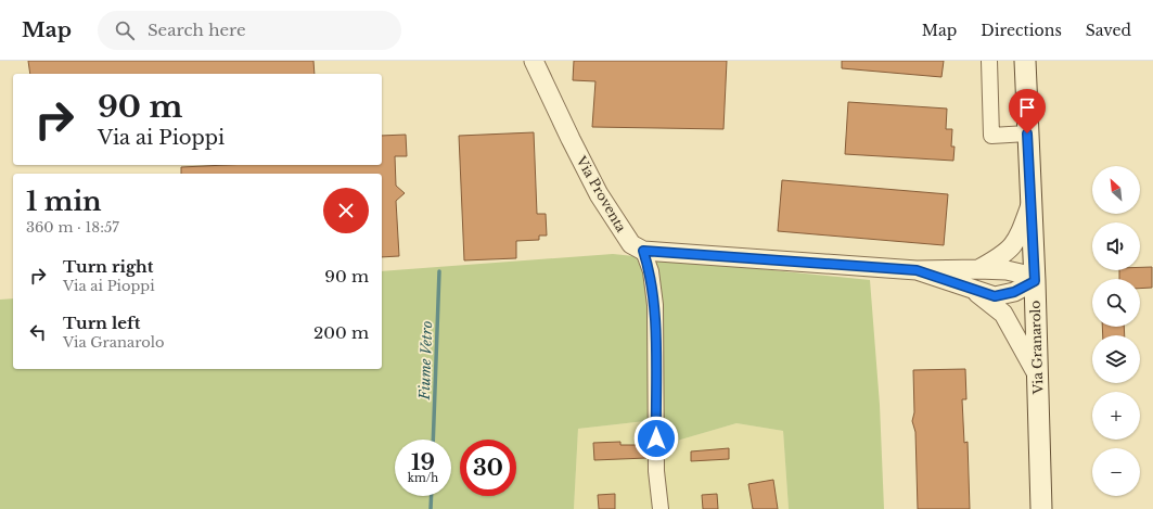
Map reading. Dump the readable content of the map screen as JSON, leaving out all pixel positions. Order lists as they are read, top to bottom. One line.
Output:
{"streets":{"main road":["Via Granarolo"],"street":["Via Proventa"]},"water":["Fiume Vetro"],"north":"top left","page":{"header":"Map","search":"Search here","nav":["Map","Directions","Saved"],"turn":["90 m","Via ai Pioppi"],"map_buttons":["+","−"],"heading":["1 min","360 m · 18:57"],"list":[{"name":"Turn right","note":"Via ai Pioppi","value":"90 m"},{"name":"Turn left","note":"Via Granarolo","value":"200 m"}],"speed":"19 km/h","limit":"30"}}
